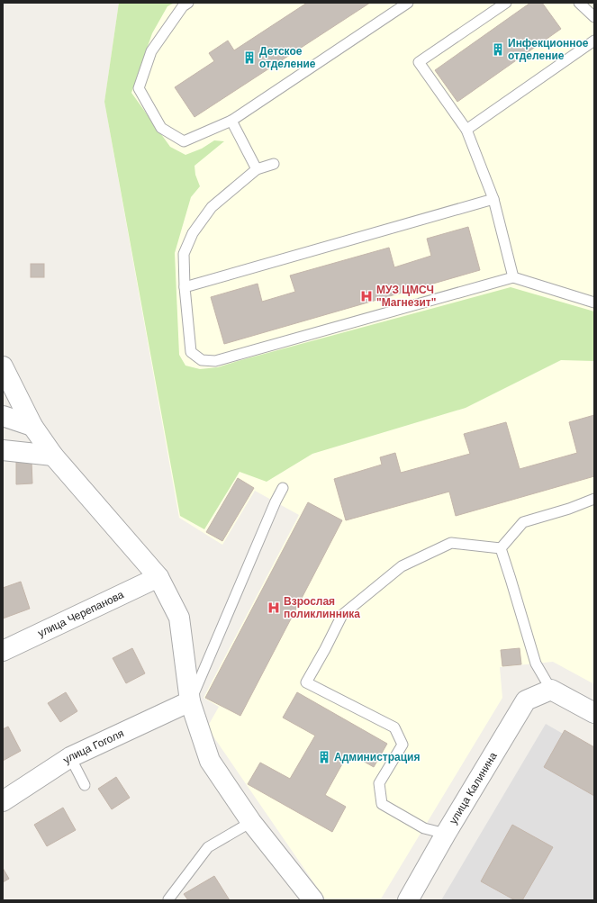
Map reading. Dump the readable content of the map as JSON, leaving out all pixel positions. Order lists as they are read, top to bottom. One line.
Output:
{"streets":{"street":["улица Черепанова","улица Гоголя","улица Калинина"]},"places":{"building":["Инфекционное отделение","Детское отделение","Администрация"],"hospital":["МУЗ ЦМСЧ \"Магнезит\"","Взрослая поликлинника"]}}
